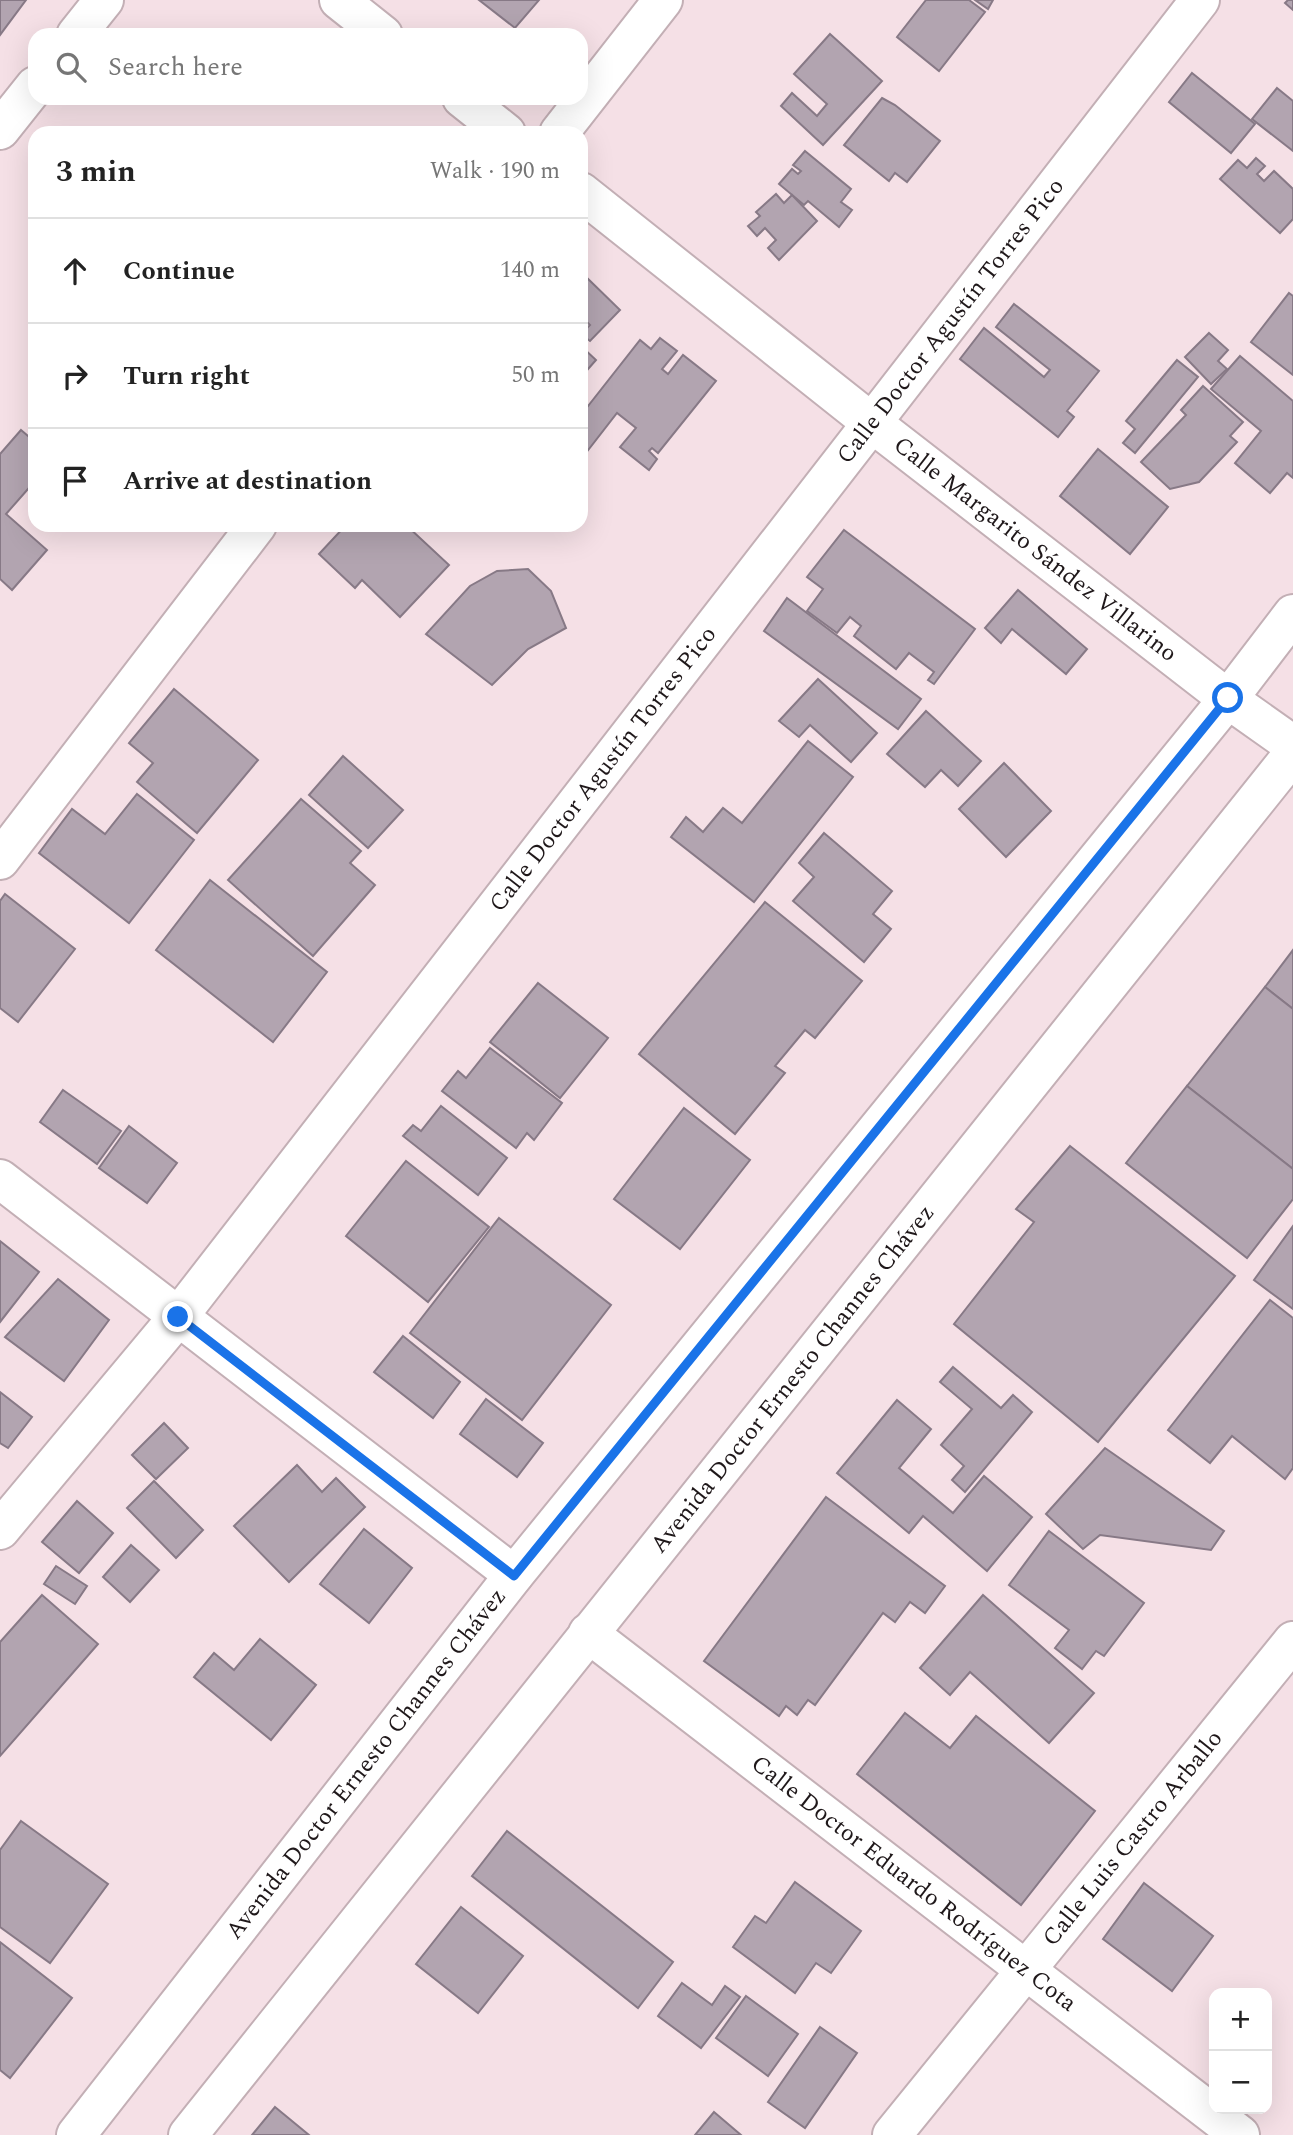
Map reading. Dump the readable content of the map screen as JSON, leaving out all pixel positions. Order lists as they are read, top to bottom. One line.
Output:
{"streets":{"street":["Calle Doctor Agustín Torres Pico","Calle Margarito Sández Villarino","Avenida Doctor Ernesto Channes Chávez","Calle Luis Castro Arballo","Calle Doctor Eduardo Rodríguez Cota"]},"crossings":[["Calle Doctor Agustín Torres Pico","Calle Margarito Sández Villarino"],["Calle Margarito Sández Villarino","Avenida Doctor Ernesto Channes Chávez"],["Avenida Doctor Ernesto Channes Chávez","Calle Doctor Eduardo Rodríguez Cota"],["Calle Luis Castro Arballo","Calle Doctor Eduardo Rodríguez Cota"]],"page":{"search":"Search here","heading":["3 min","Walk · 190 m"],"list":[["Continue","140 m"],["Turn right","50 m"],"Arrive at destination"],"map_buttons":["+","−"]}}
